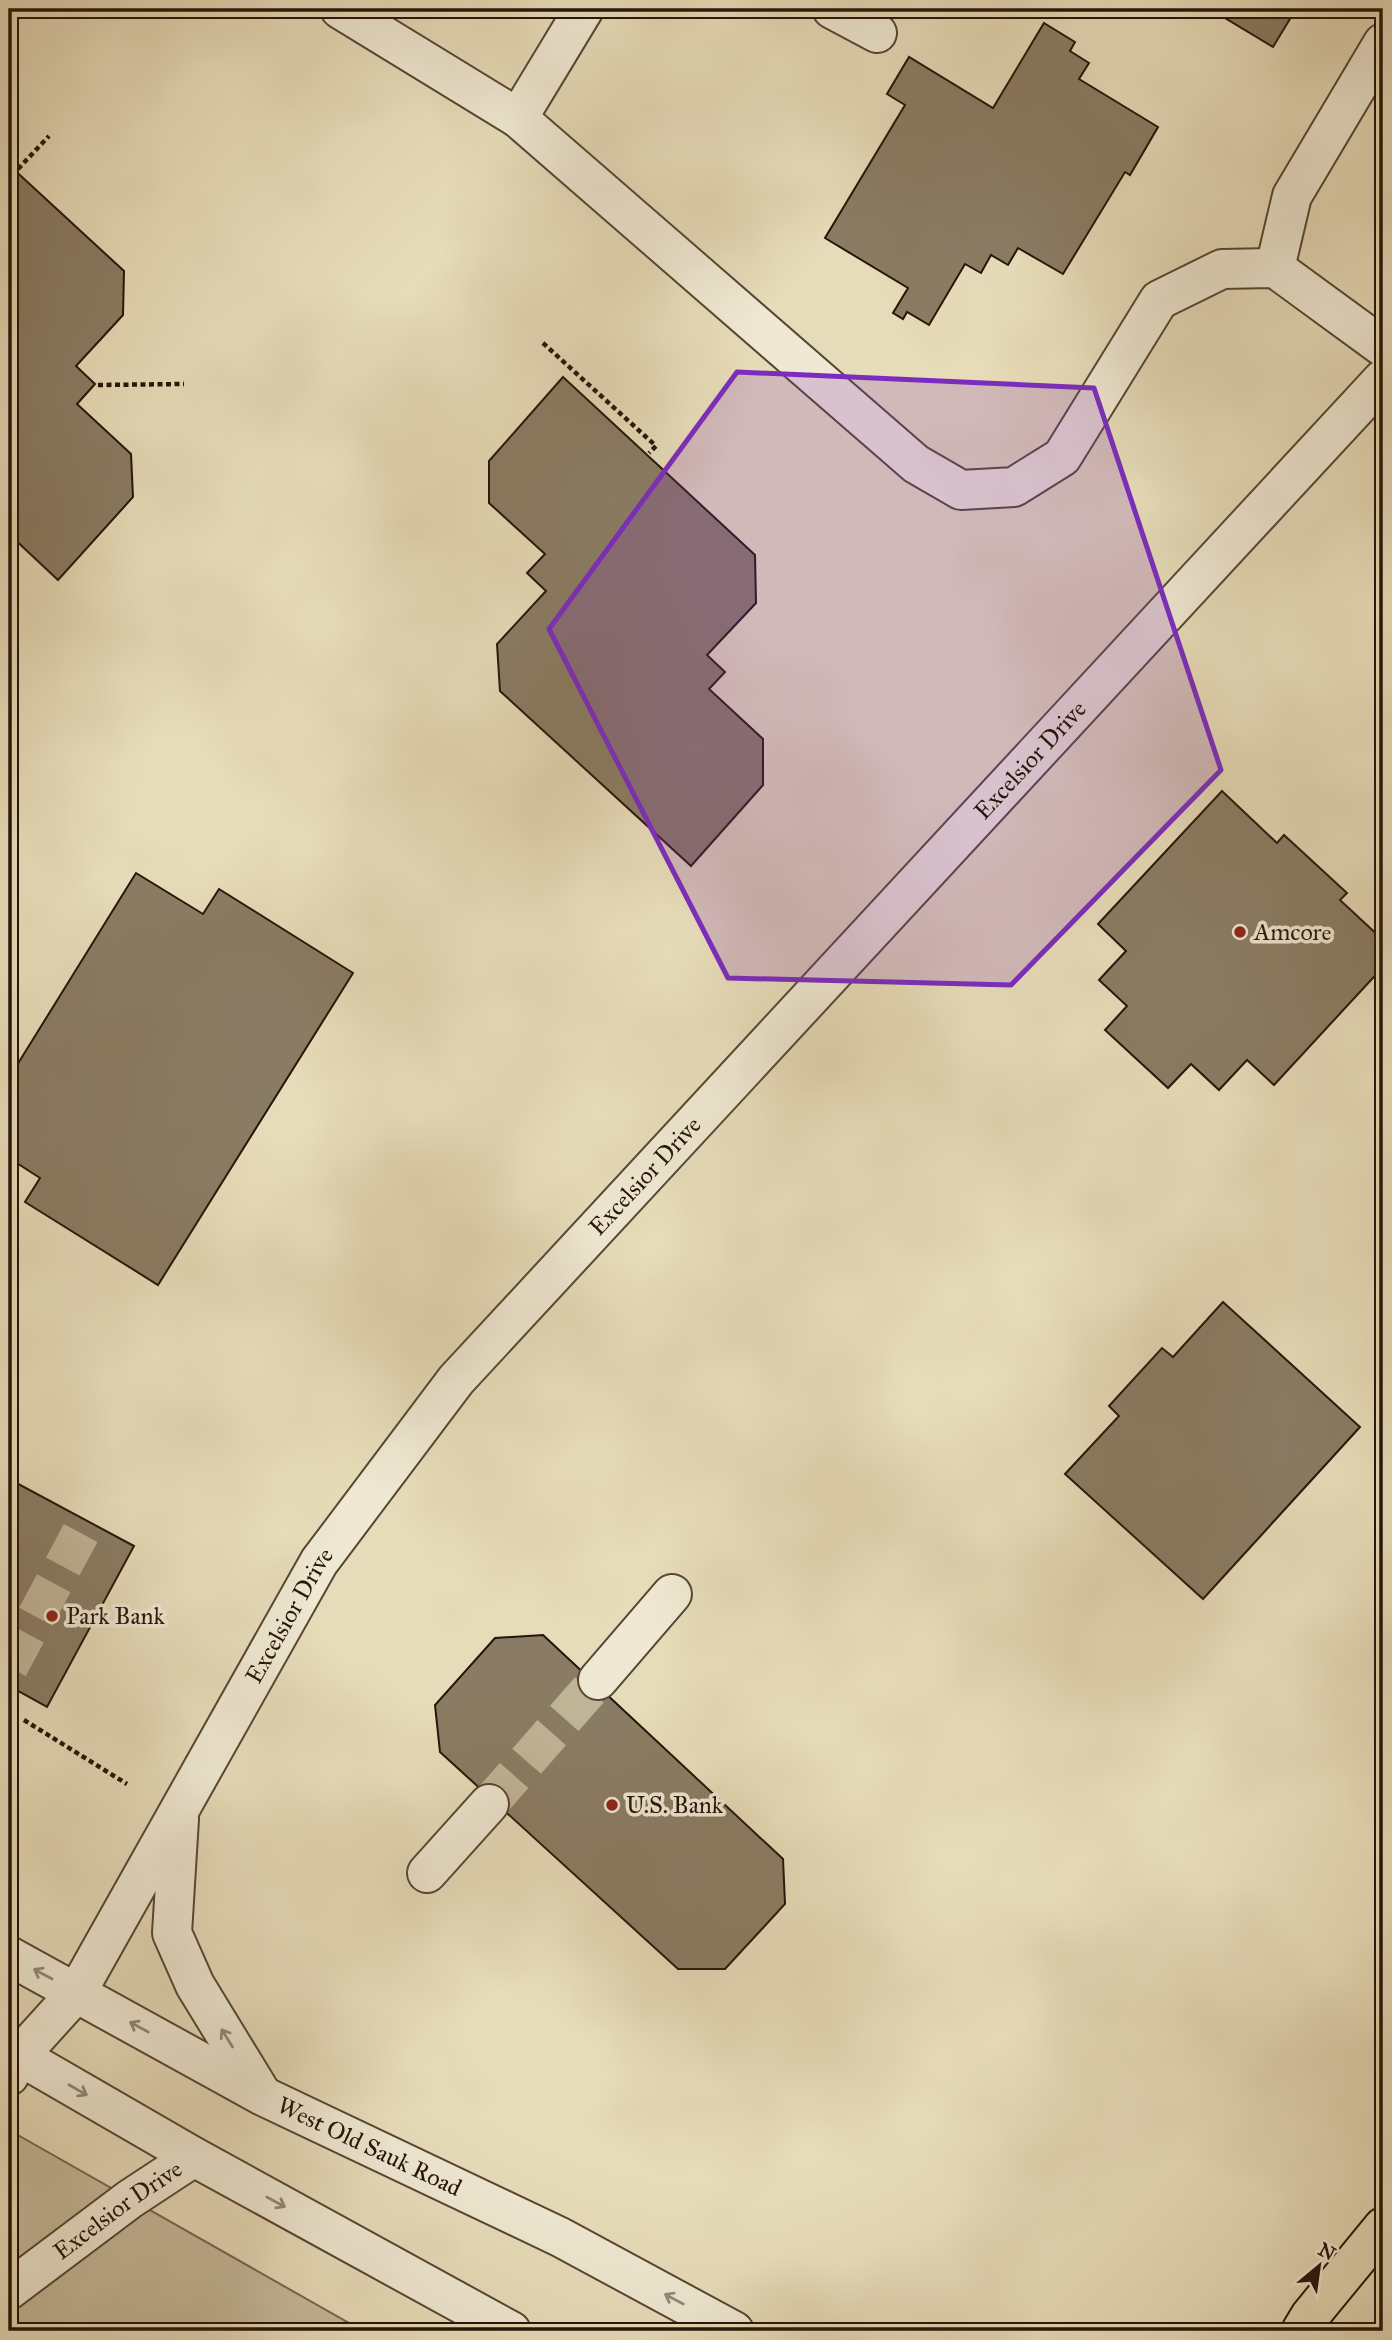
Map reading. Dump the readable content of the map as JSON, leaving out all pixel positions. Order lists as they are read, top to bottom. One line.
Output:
{"streets":{"street":["Excelsior Drive","West Old Sauk Road"]},"crossings":[["Excelsior Drive","West Old Sauk Road"]],"places":["Amcore","Park Bank","U.S. Bank"],"north":"top right"}
